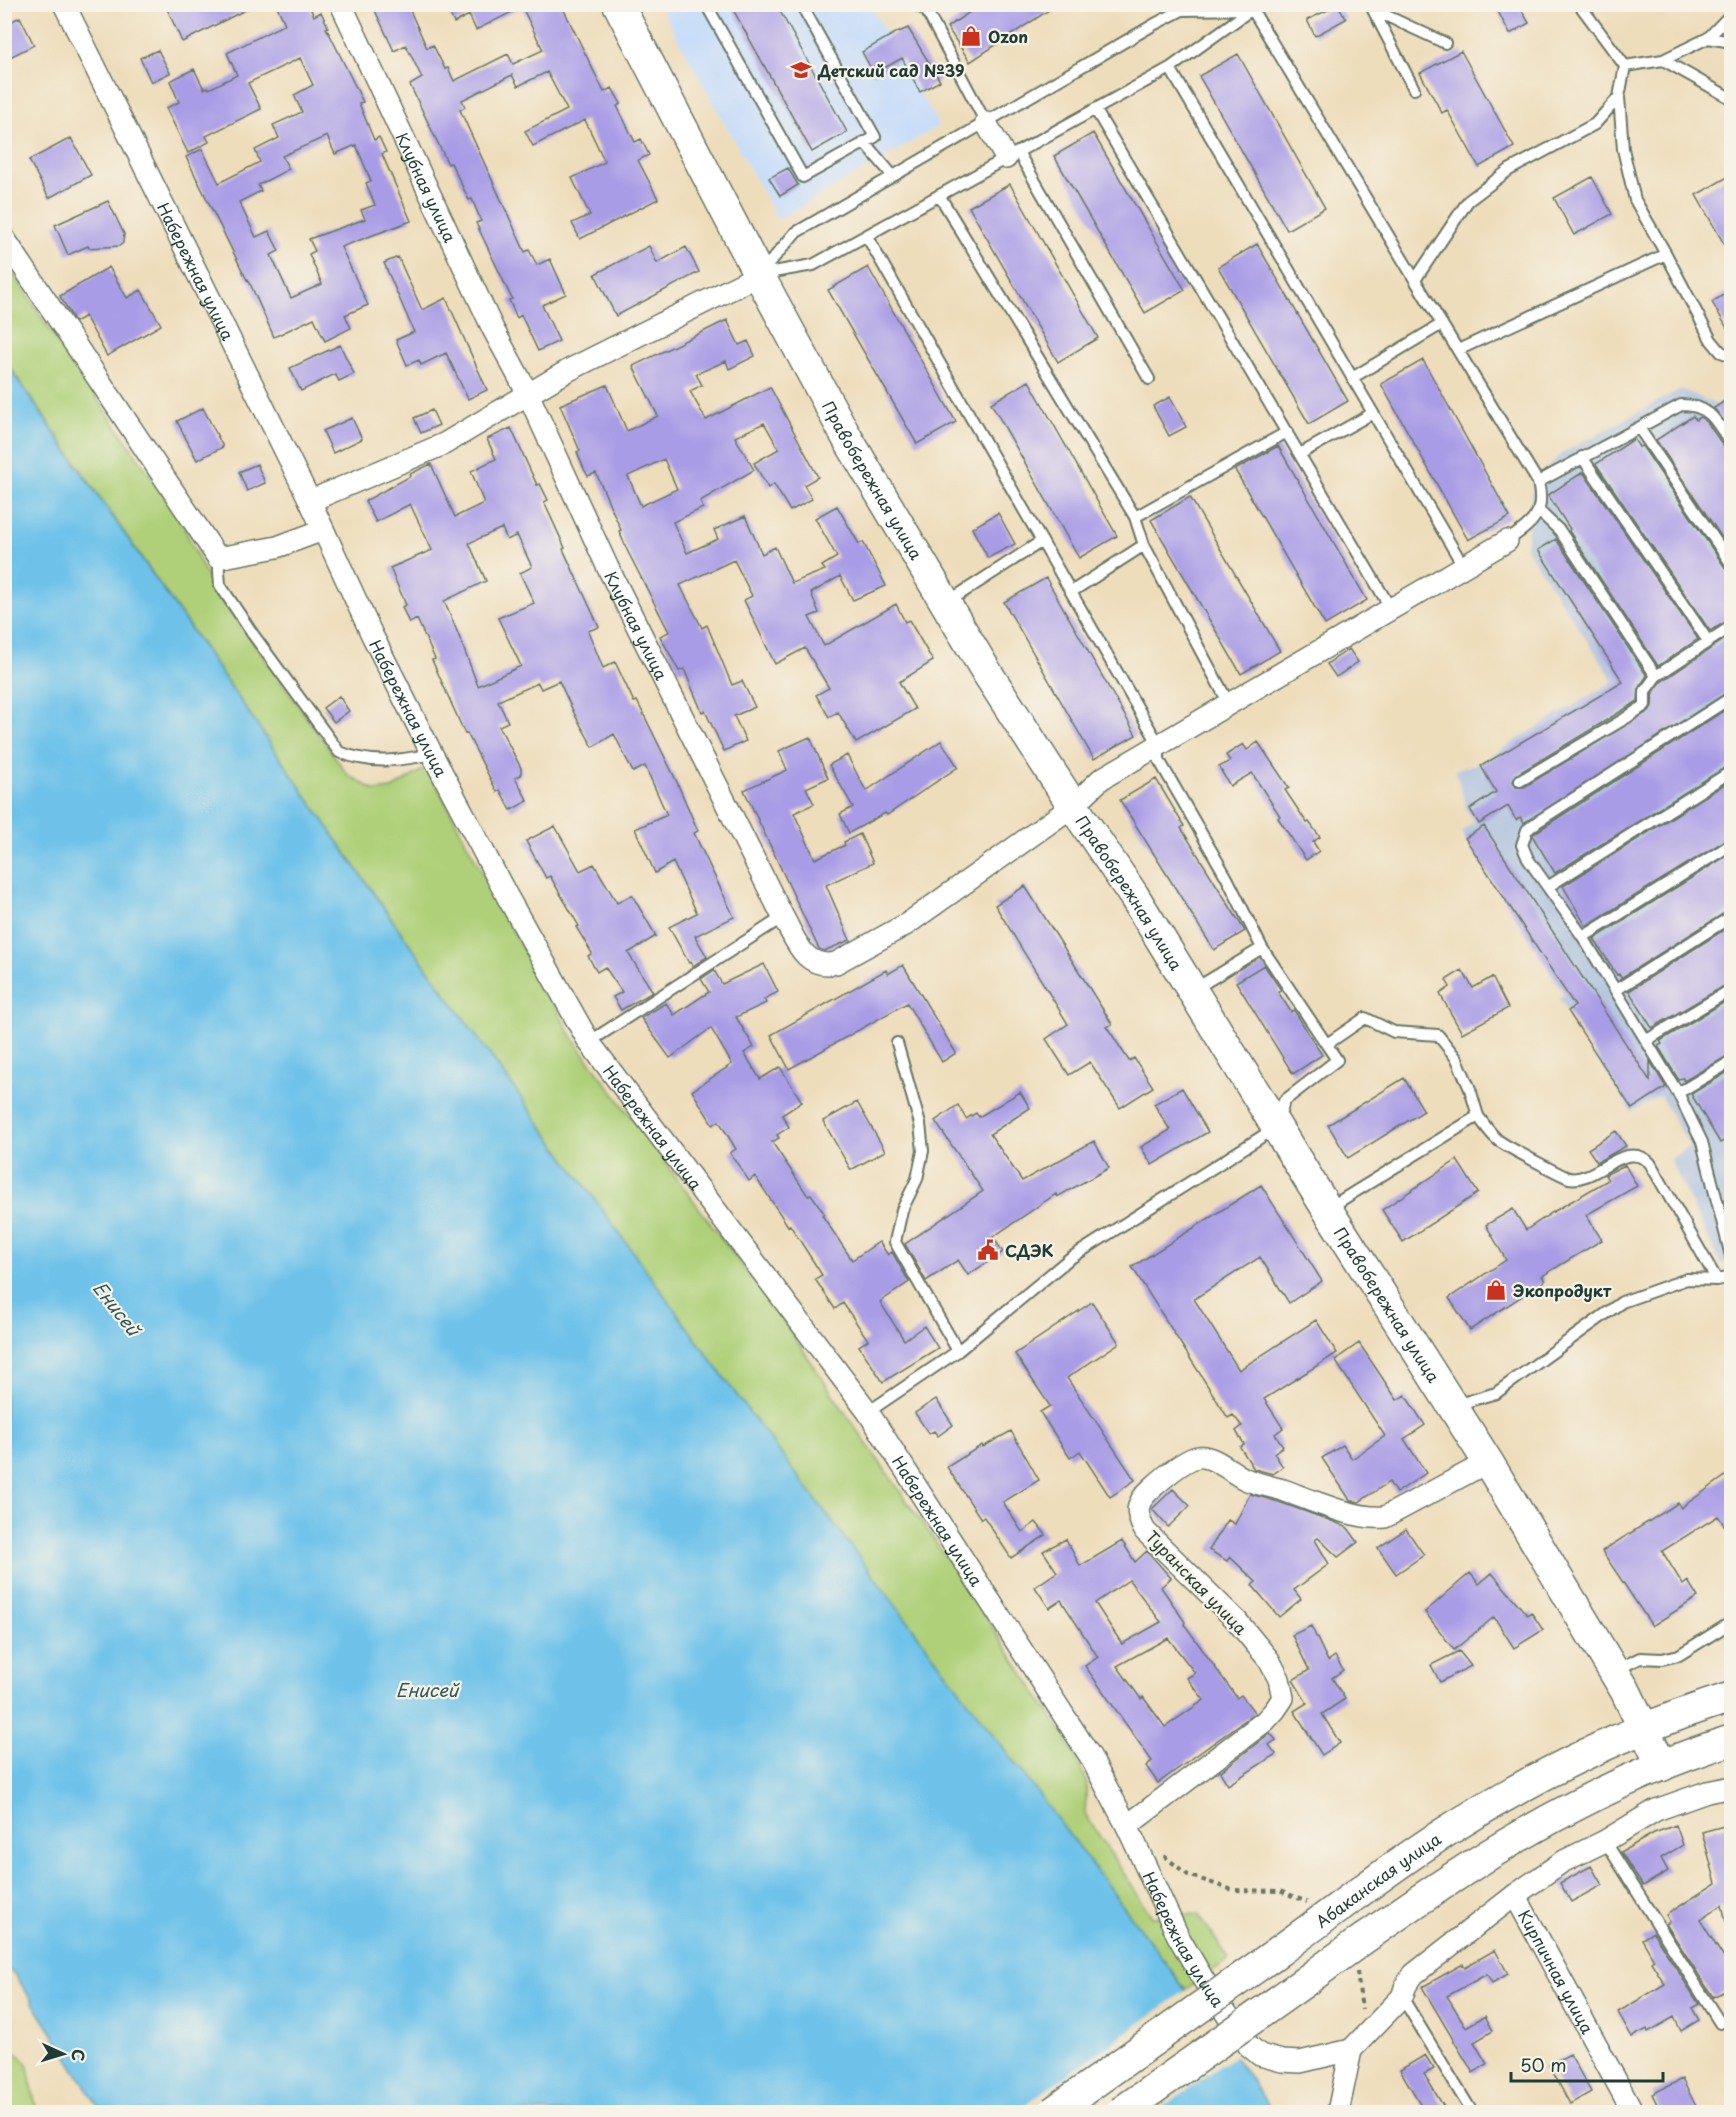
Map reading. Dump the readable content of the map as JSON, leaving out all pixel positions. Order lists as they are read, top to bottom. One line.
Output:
{"streets":{"street":["Клубная улица","Набережная улица","Правобережная улица","Туранская улица","Абаканская улица","Кирпичная улица"]},"crossings":[["Клубная улица","Правобережная улица"],["Набережная улица","Туранская улица"],["Правобережная улица","Туранская улица"],["Правобережная улица","Абаканская улица"]],"water":["Енисей"],"places":{"shop":["Ozon","Экопродукт"],"school or university":["Детский сад №39"],"public building":["СДЭК"]},"scale_bar":"50 m","north":"right"}
